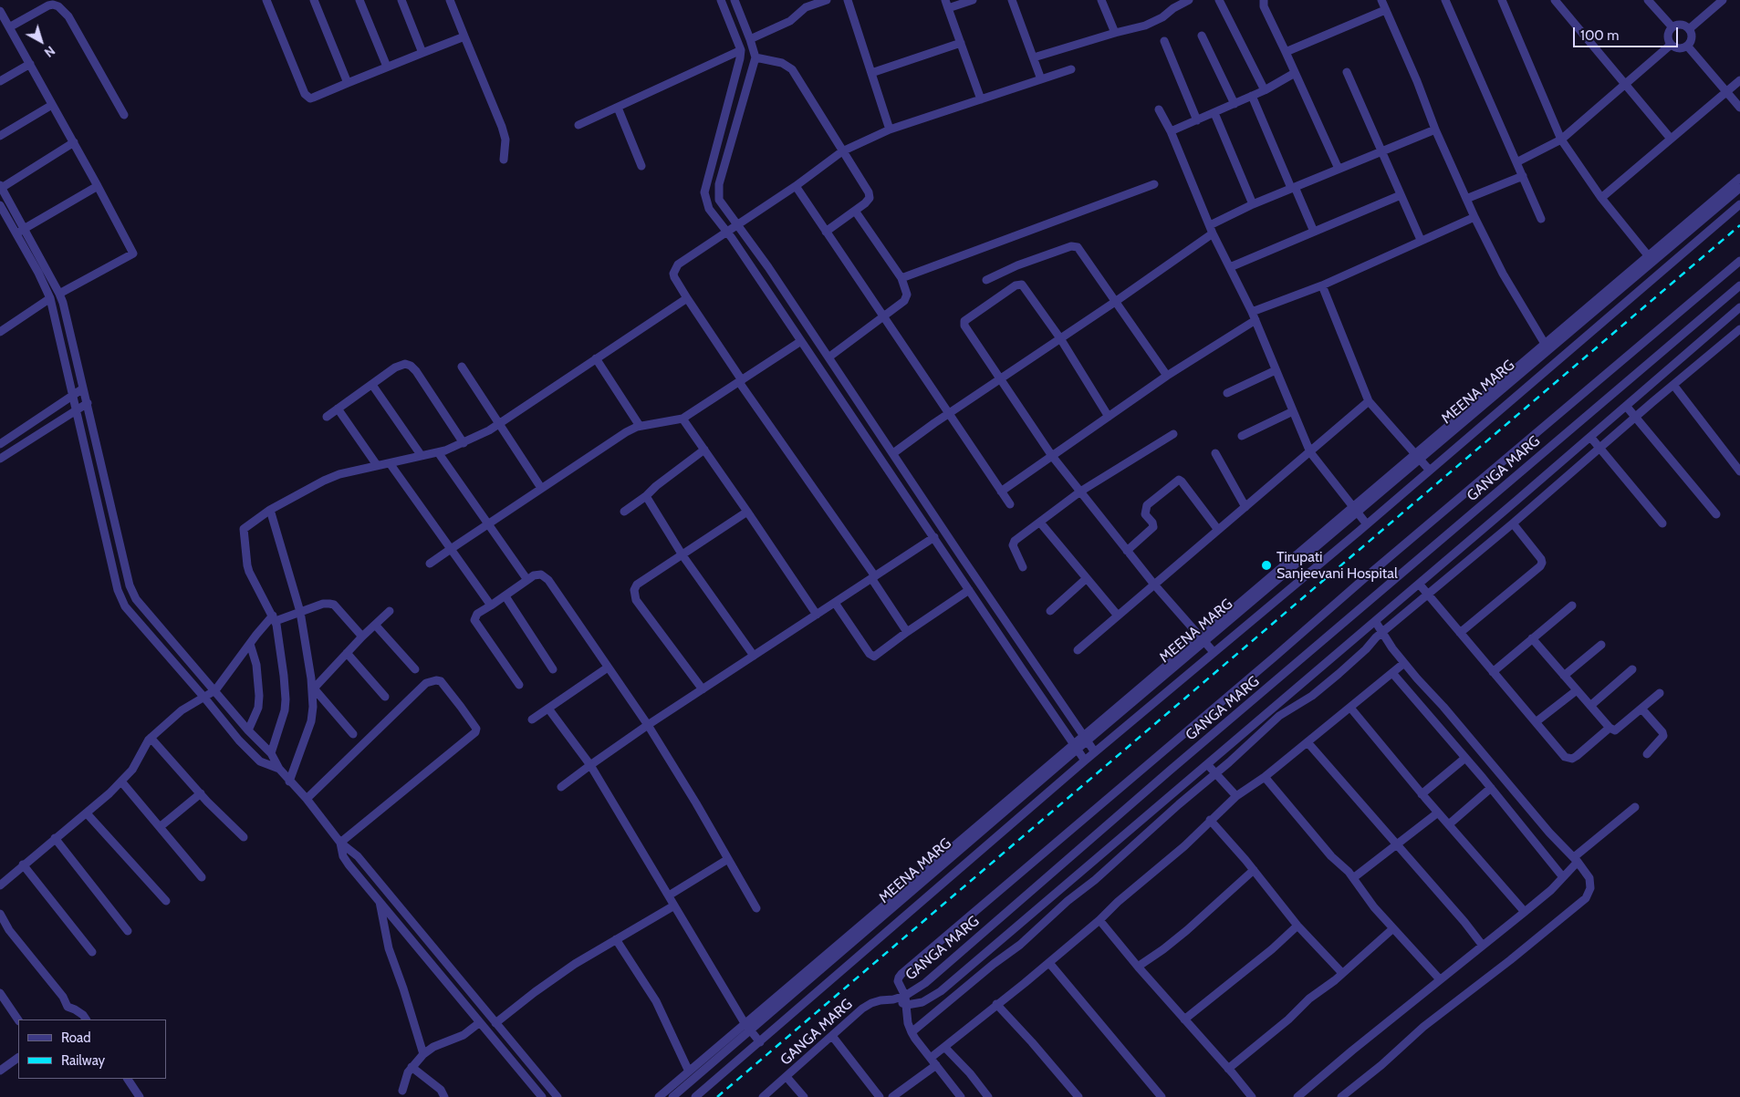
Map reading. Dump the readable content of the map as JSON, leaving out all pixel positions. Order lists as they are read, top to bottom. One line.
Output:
{"streets":{"street":["MEENA MARG","GANGA MARG"]},"places":["Tirupati Sanjeevani Hospital"],"legend":["Road","Railway"],"scale_bar":"100 m","north":"bottom right"}
